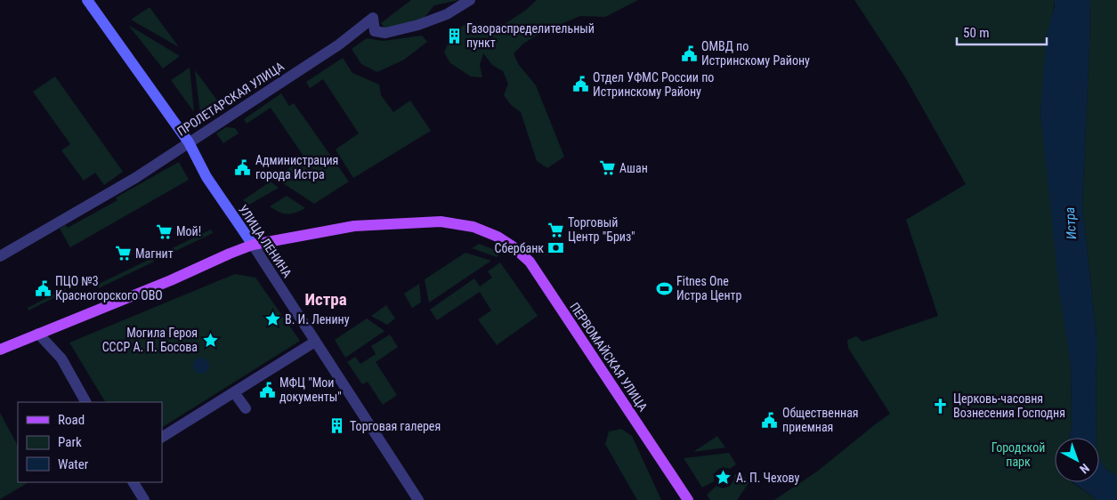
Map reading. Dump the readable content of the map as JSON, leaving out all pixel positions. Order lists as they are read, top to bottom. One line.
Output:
{"streets":{"main road":["УЛИЦА ЛЕНИНА","ПЕРВОМАЙСКАЯ УЛИЦА"],"street":["ПРОЛЕТАРСКАЯ УЛИЦА"]},"crossings":[["ПРОЛЕТАРСКАЯ УЛИЦА","УЛИЦА ЛЕНИНА"],["УЛИЦА ЛЕНИНА","ПЕРВОМАЙСКАЯ УЛИЦА"]],"districts":["Истра"],"water":["Истра"],"parks":["Городской парк"],"places":{"building":["Газораспределительный пункт","Торговая галерея"],"public building":["ОМВД по Истринскому Району","Отдел УФМС России по Истринскому Району","Администрация города Истра","ПЦО №3 Красногорского ОВО","МФЦ \"Мои документы\"","Общественная приемная"],"supermarket":["Ашан","Торговый Центр \"Бриз\"","Мой!","Магнит"],"bank":["Сбербанк"],"sports":["Fitnes One Истра Центр"],"place":["В. И. Ленину","Могила Героя СССР А. П. Босова","А. П. Чехову"],"church":["Церковь-часовня Вознесения Господня"]},"legend":["Road","Park","Water"],"scale_bar":"50 m","north":"bottom right"}
